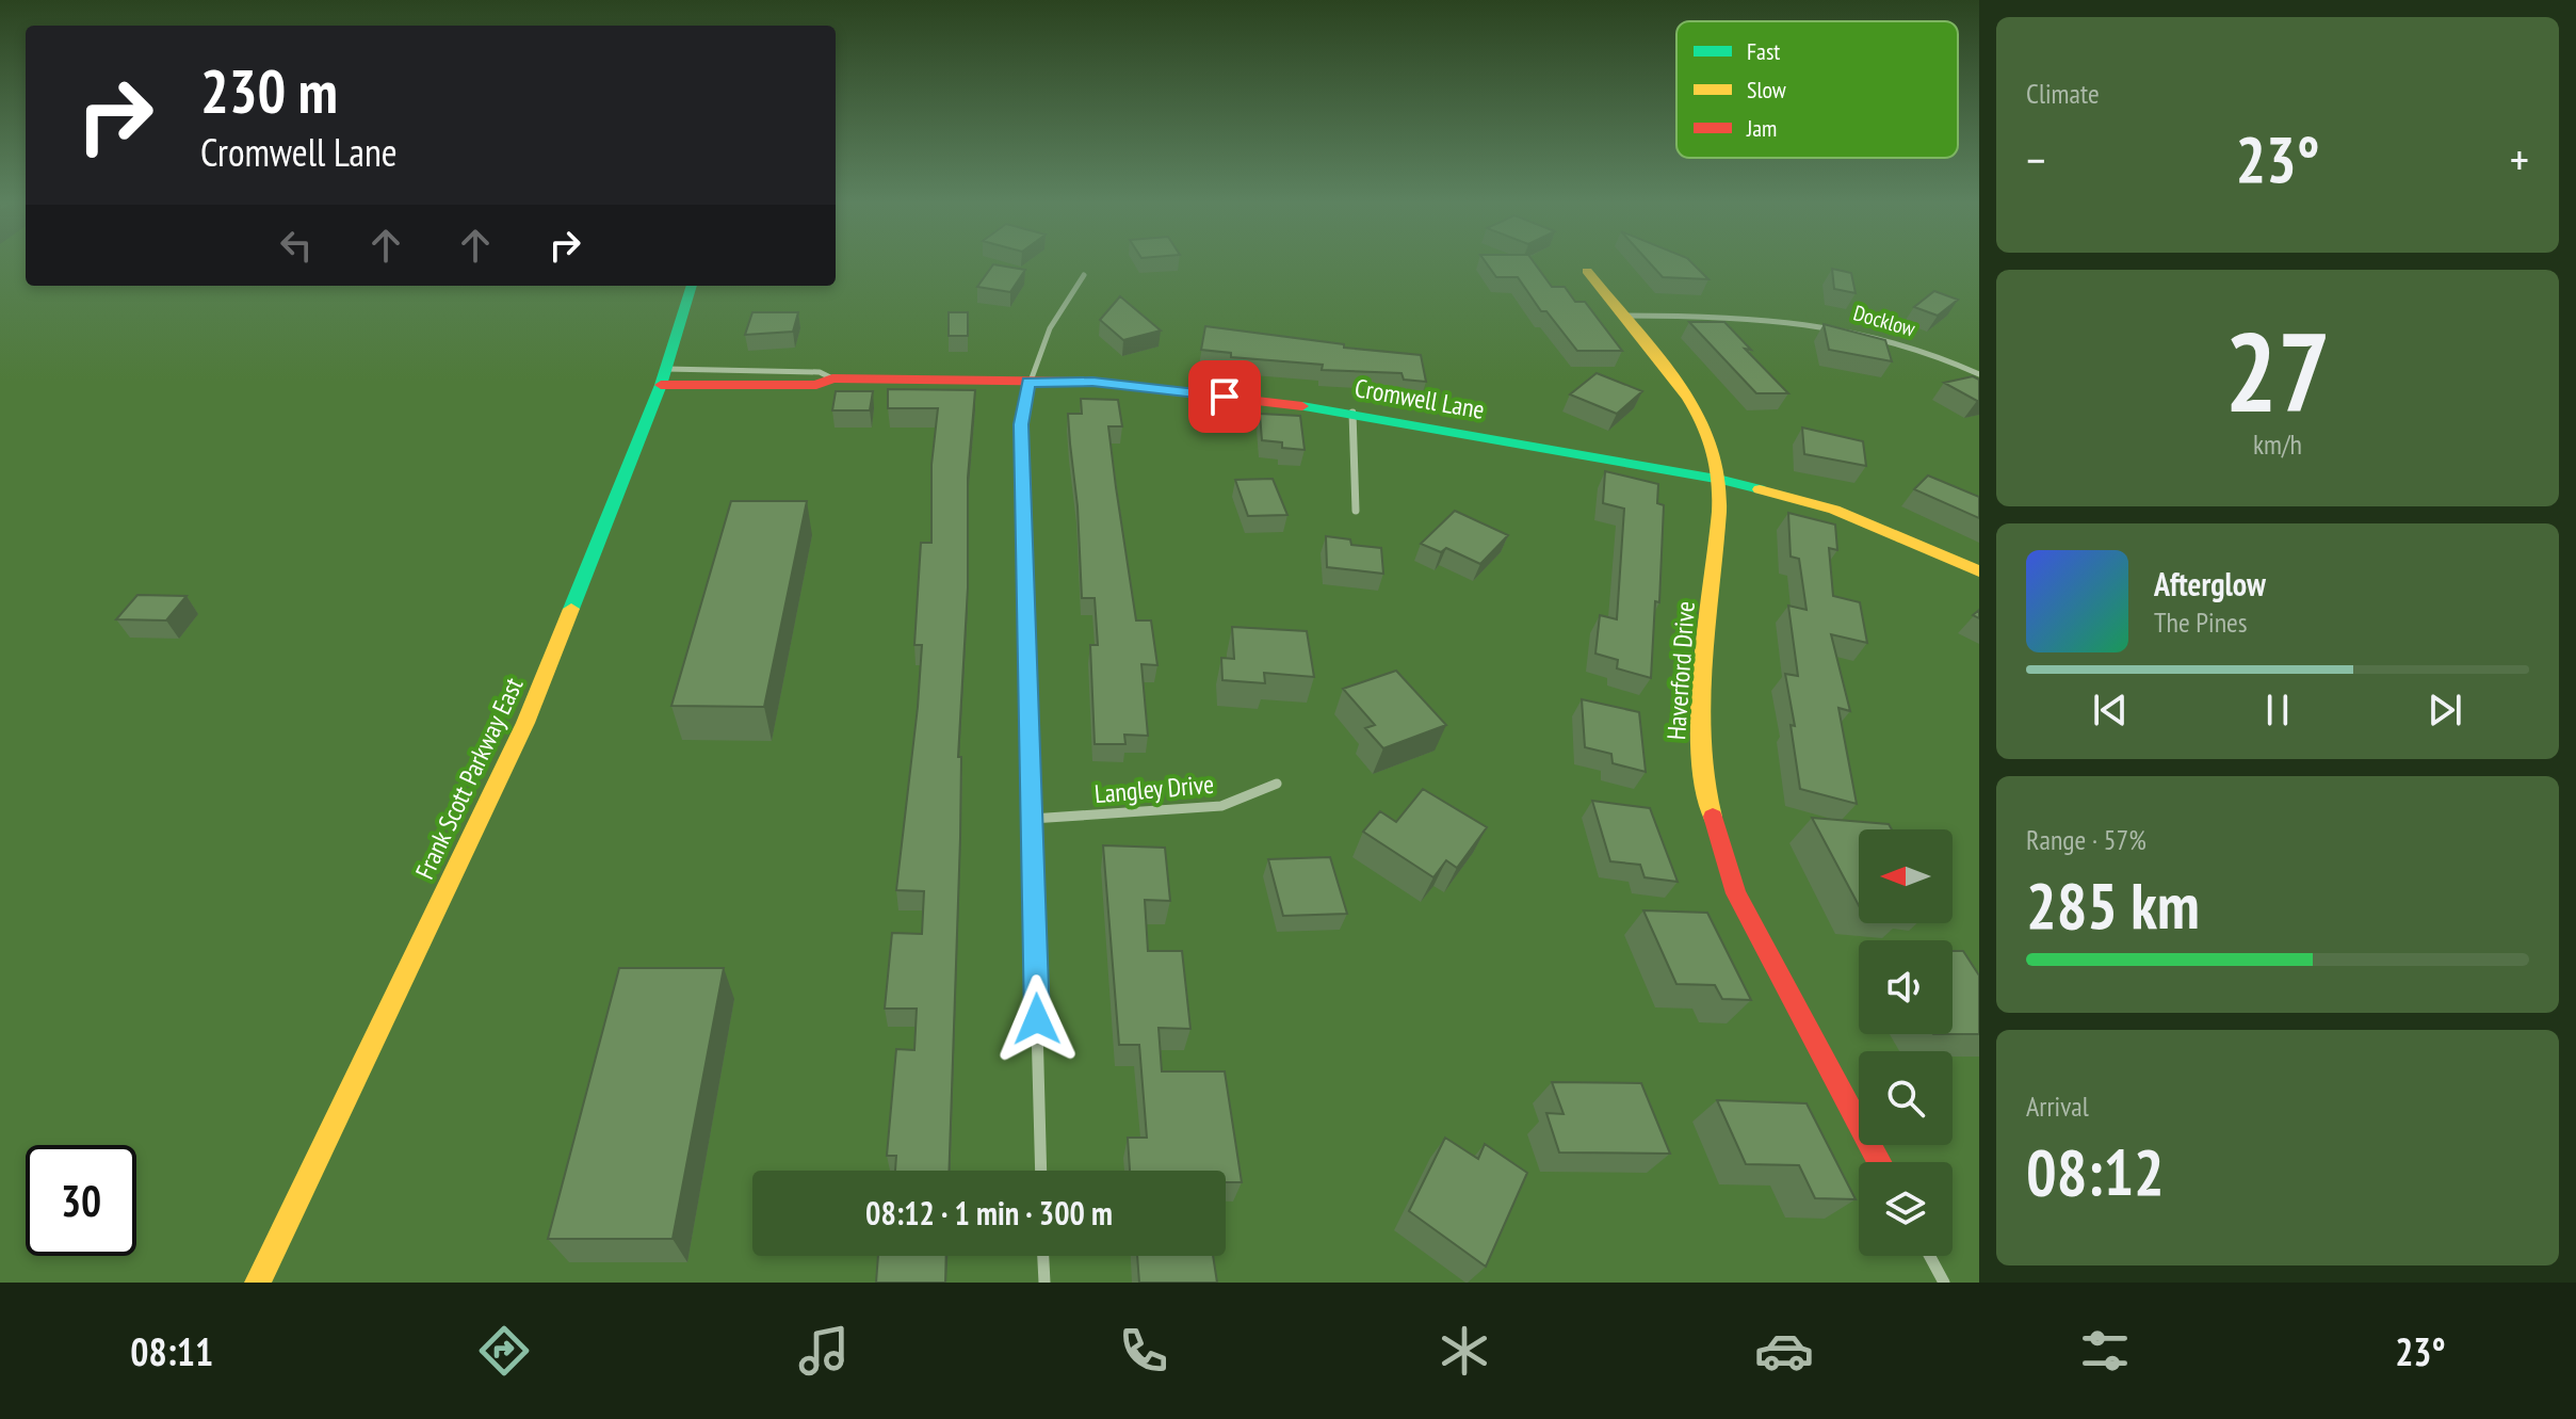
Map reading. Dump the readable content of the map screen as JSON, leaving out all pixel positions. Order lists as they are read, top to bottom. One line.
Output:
{"streets":{"street":["Docklow","Cromwell Lane","Haverford Drive","Frank Scott Parkway East","Langley Drive"]},"crossings":[["Docklow","Haverford Drive"],["Cromwell Lane","Haverford Drive"],["Cromwell Lane","Frank Scott Parkway East"]],"legend":["Fast","Slow","Jam"],"north":"left","page":{"tile":["Climate",["27","km/h"],["Range · 57%","285 km"],["Arrival","08:12"]],"turn":["230 m","Cromwell Lane"],"heat":["−","23°","+"],"song":["Afterglow","The Pines"],"limit":"30","trip":"08:12 · 1 min · 300 m","tabs":["08:11","23°"]}}
